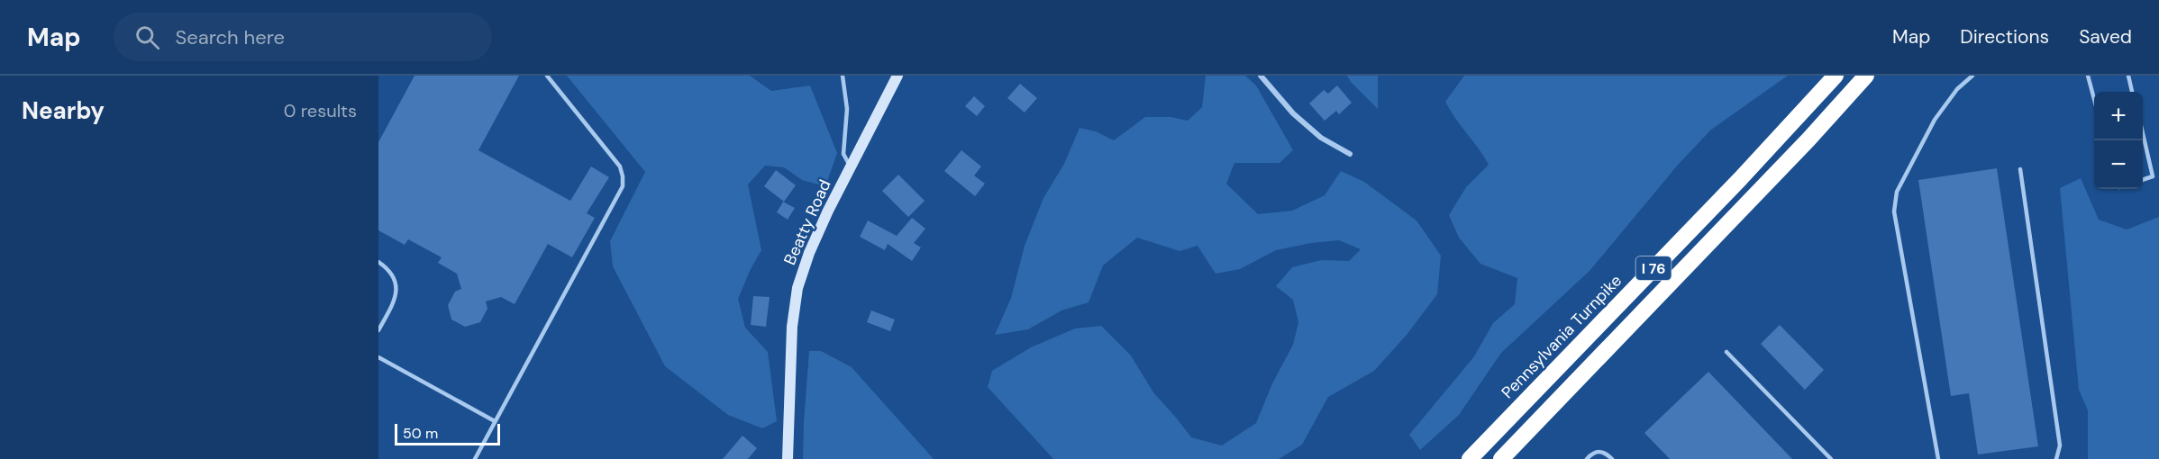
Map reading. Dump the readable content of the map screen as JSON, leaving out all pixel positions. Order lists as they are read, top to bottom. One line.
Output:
{"streets":{"highway":["I 76","Pennsylvania Turnpike"],"street":["Beatty Road"]},"scale_bar":"50 m","page":{"header":"Map","search":"Search here","nav":["Map","Directions","Saved"],"heading":["Nearby","0 results"],"map_buttons":["+","−"],"scale":"50 m"}}
